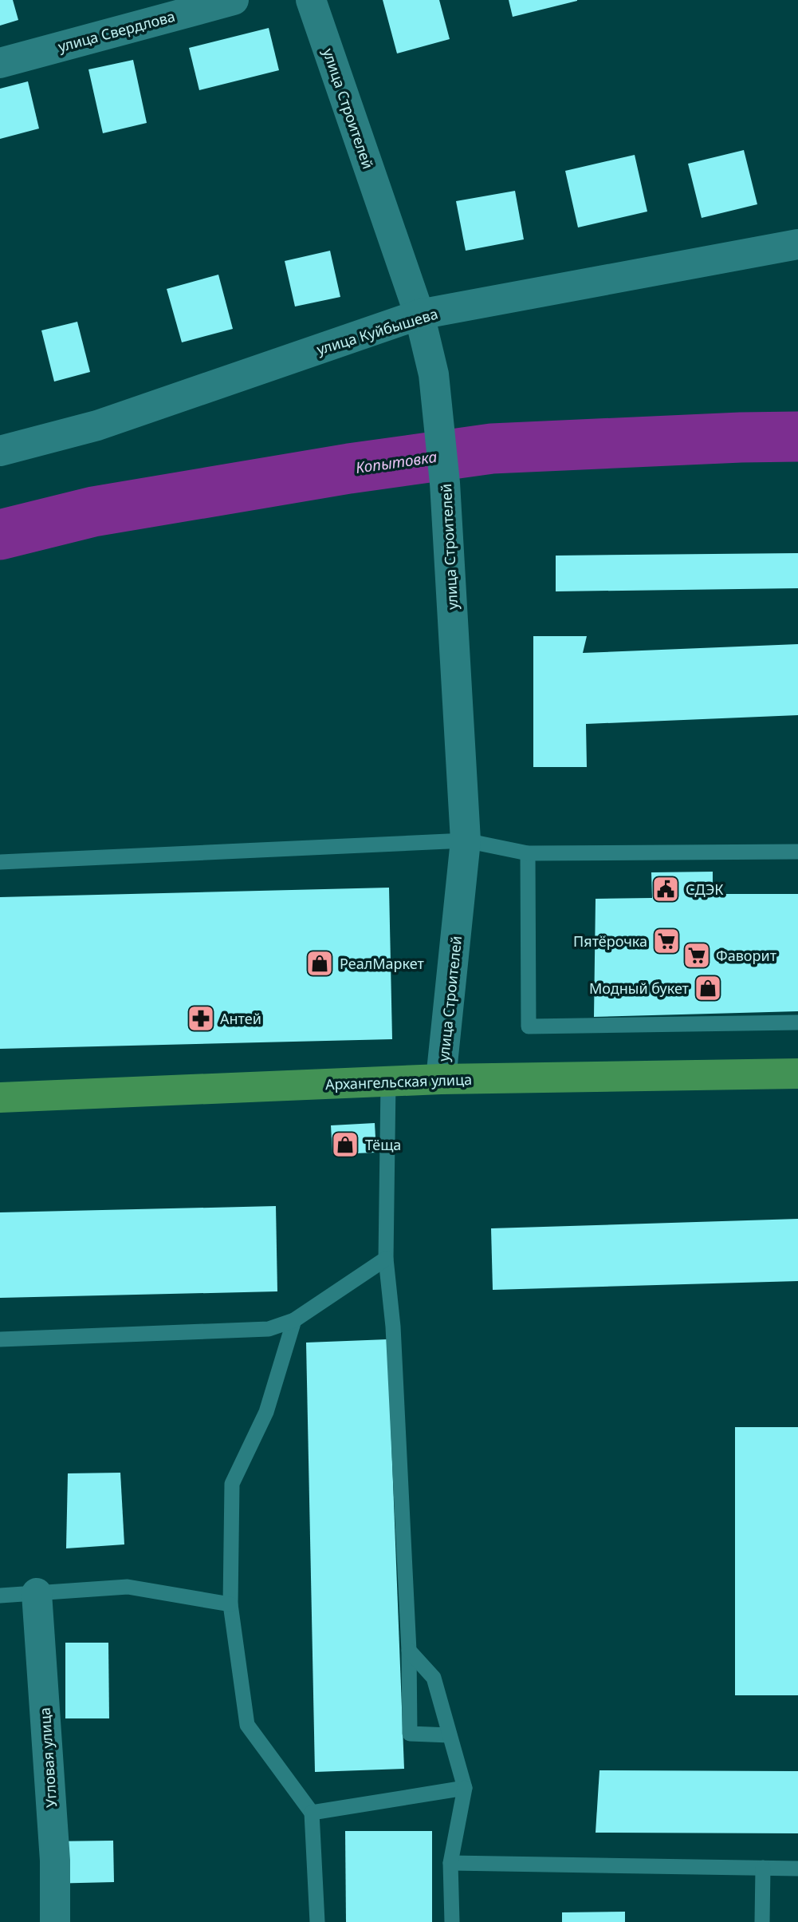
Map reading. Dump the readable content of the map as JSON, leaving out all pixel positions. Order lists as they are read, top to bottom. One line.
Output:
{"streets":{"main road":["Архангельская улица"],"street":["улица Свердлова","улица Строителей","улица Куйбышева","Угловая улица"]},"crossings":[["улица Строителей","улица Куйбышева"],["улица Строителей","Архангельская улица"]],"water":["Копытовка"],"places":{"public building":["СДЭК"],"supermarket":["Пятёрочка","Фаворит"],"shop":["РеалМаркет","Модный букет","Тёща"],"pharmacy":["Антей"]}}
